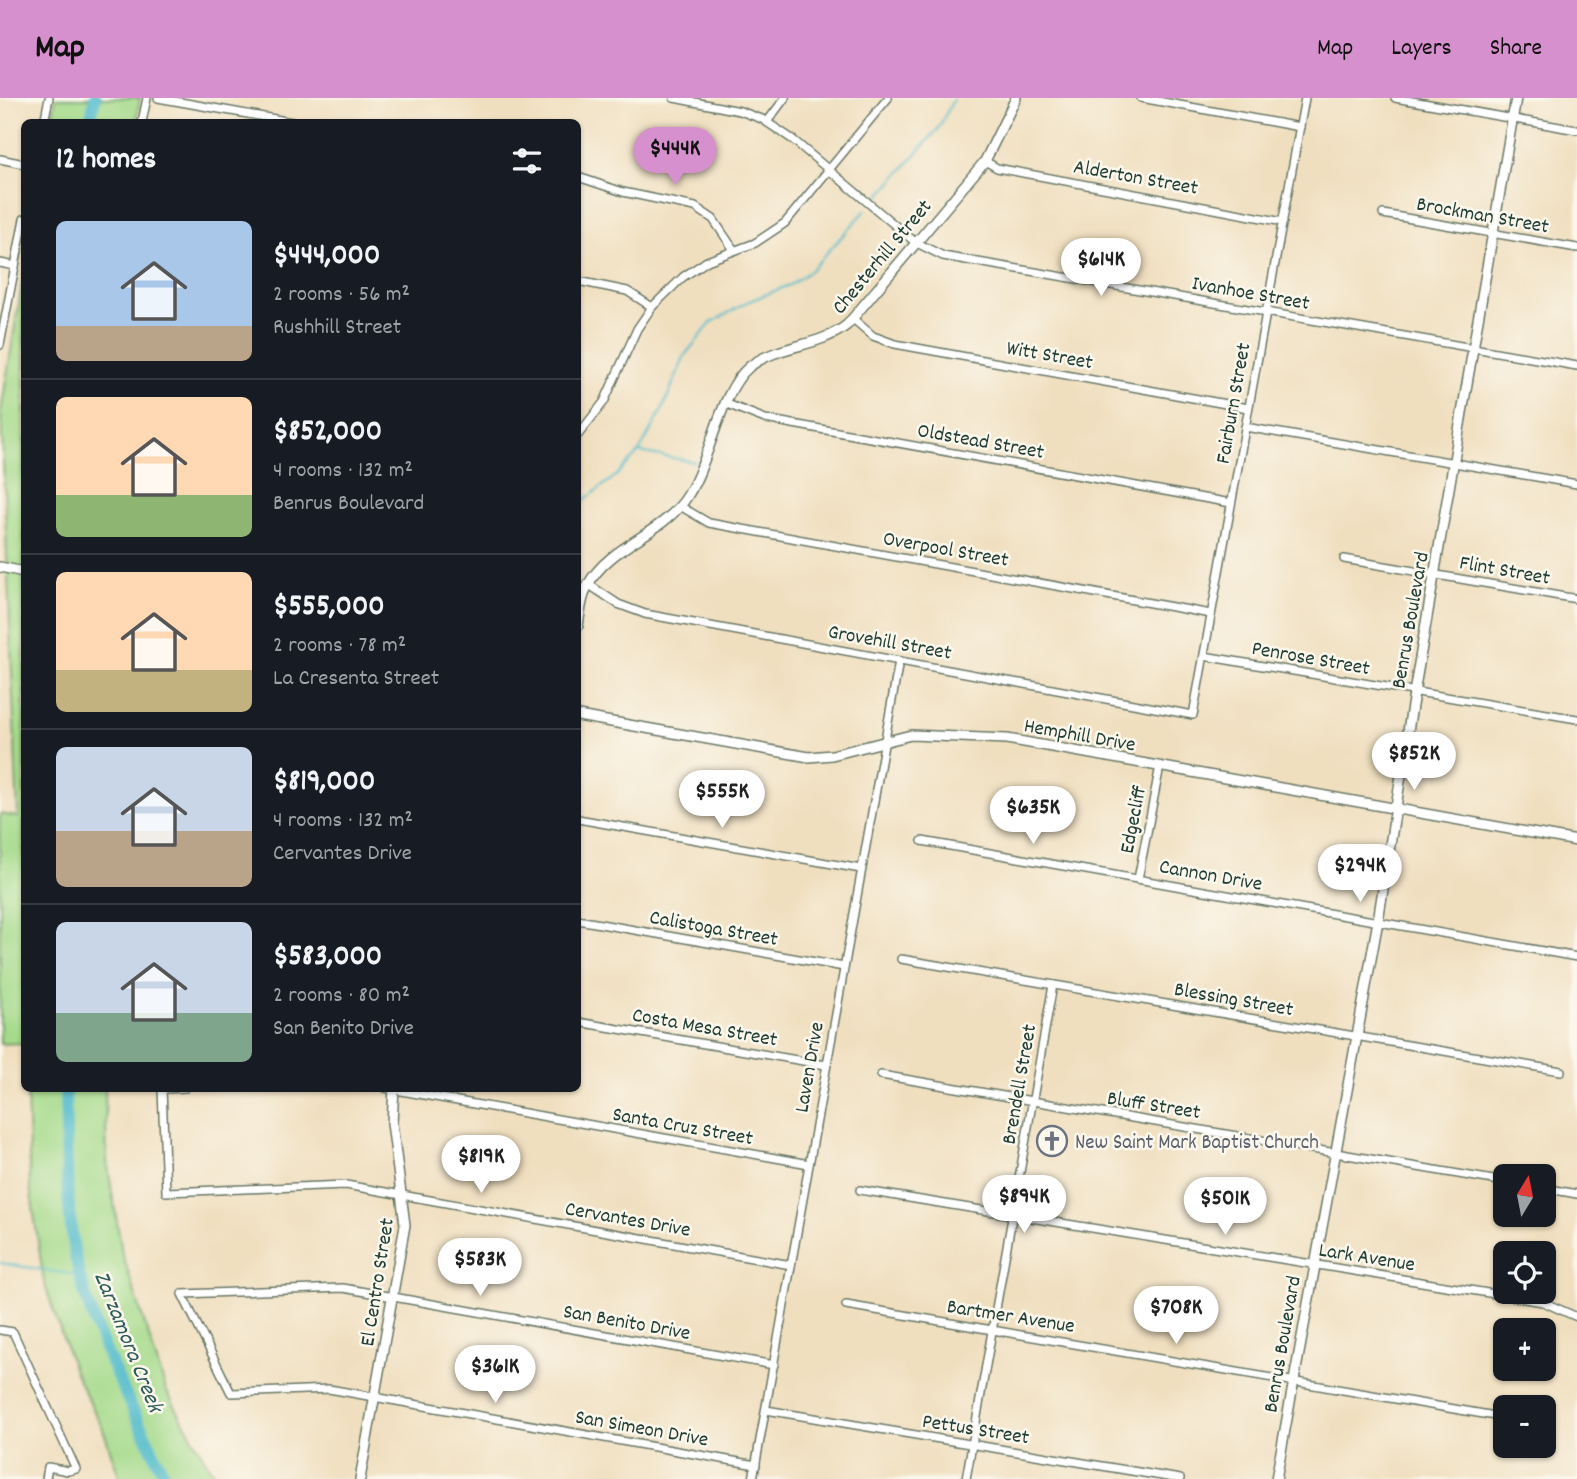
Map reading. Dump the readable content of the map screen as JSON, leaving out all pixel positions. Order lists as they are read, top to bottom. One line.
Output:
{"streets":{"street":["Alderton Street","Brockman Street","Chesterhill Street","Ivanhoe Street","Witt Street","Fairburn Street","Oldstead Street","Overpool Street","Flint Street","Benrus Boulevard","Grovehill Street","Penrose Street","Hemphill Drive","Edgecliff","Cannon Drive","Calistoga Street","Blessing Street","Costa Mesa Street","Laven Drive","Brendell Street","Bluff Street","Santa Cruz Street","Cervantes Drive","Lark Avenue","El Centro Street","Bartmer Avenue","San Benito Drive","San Simeon Drive","Pettus Street"]},"crossings":[["Alderton Street","Chesterhill Street"],["Alderton Street","Fairburn Street"],["Brockman Street","Benrus Boulevard"],["Chesterhill Street","Ivanhoe Street"],["Chesterhill Street","Witt Street"],["Chesterhill Street","Oldstead Street"],["Chesterhill Street","Overpool Street"],["Chesterhill Street","Grovehill Street"],["Ivanhoe Street","Fairburn Street"],["Ivanhoe Street","Benrus Boulevard"],["Witt Street","Fairburn Street"],["Fairburn Street","Oldstead Street"],["Fairburn Street","Overpool Street"],["Fairburn Street","Grovehill Street"],["Fairburn Street","Penrose Street"],["Flint Street","Benrus Boulevard"],["Benrus Boulevard","Penrose Street"],["Benrus Boulevard","Hemphill Drive"],["Benrus Boulevard","Cannon Drive"],["Benrus Boulevard","Blessing Street"],["Benrus Boulevard","Bluff Street"],["Benrus Boulevard","Lark Avenue"],["Benrus Boulevard","Bartmer Avenue"],["Grovehill Street","Laven Drive"],["Hemphill Drive","Edgecliff"],["Hemphill Drive","Laven Drive"],["Edgecliff","Cannon Drive"],["Calistoga Street","Laven Drive"],["Blessing Street","Brendell Street"],["Costa Mesa Street","Laven Drive"],["Laven Drive","Santa Cruz Street"],["Laven Drive","Cervantes Drive"],["Laven Drive","San Benito Drive"],["Laven Drive","San Simeon Drive"],["Laven Drive","Pettus Street"],["Brendell Street","Bluff Street"],["Brendell Street","Lark Avenue"],["Brendell Street","Bartmer Avenue"],["Brendell Street","Pettus Street"],["Cervantes Drive","El Centro Street"],["El Centro Street","San Benito Drive"],["El Centro Street","San Simeon Drive"],["San Benito Drive","San Simeon Drive"]],"water":["Zarzamora Creek"],"places":{"church":["New Saint Mark Baptist Church"]},"north":"top","page":{"header":"Map","nav":["Map","Layers","Share"],"heading":"12 homes","price":["$444K","$614K","$852K","$555K","$635K","$294K","$819K","$894K","$501K","$583K","$708K","$361K"],"list":[{"name":"$444,000","note":"2 rooms · 56 m² · Rushhill Street"},{"name":"$852,000","note":"4 rooms · 132 m² · Benrus Boulevard"},{"name":"$555,000","note":"2 rooms · 78 m² · La Cresenta Street"},{"name":"$819,000","note":"4 rooms · 132 m² · Cervantes Drive"},{"name":"$583,000","note":"2 rooms · 80 m² · San Benito Drive"}],"map_buttons":["+","−"]}}
